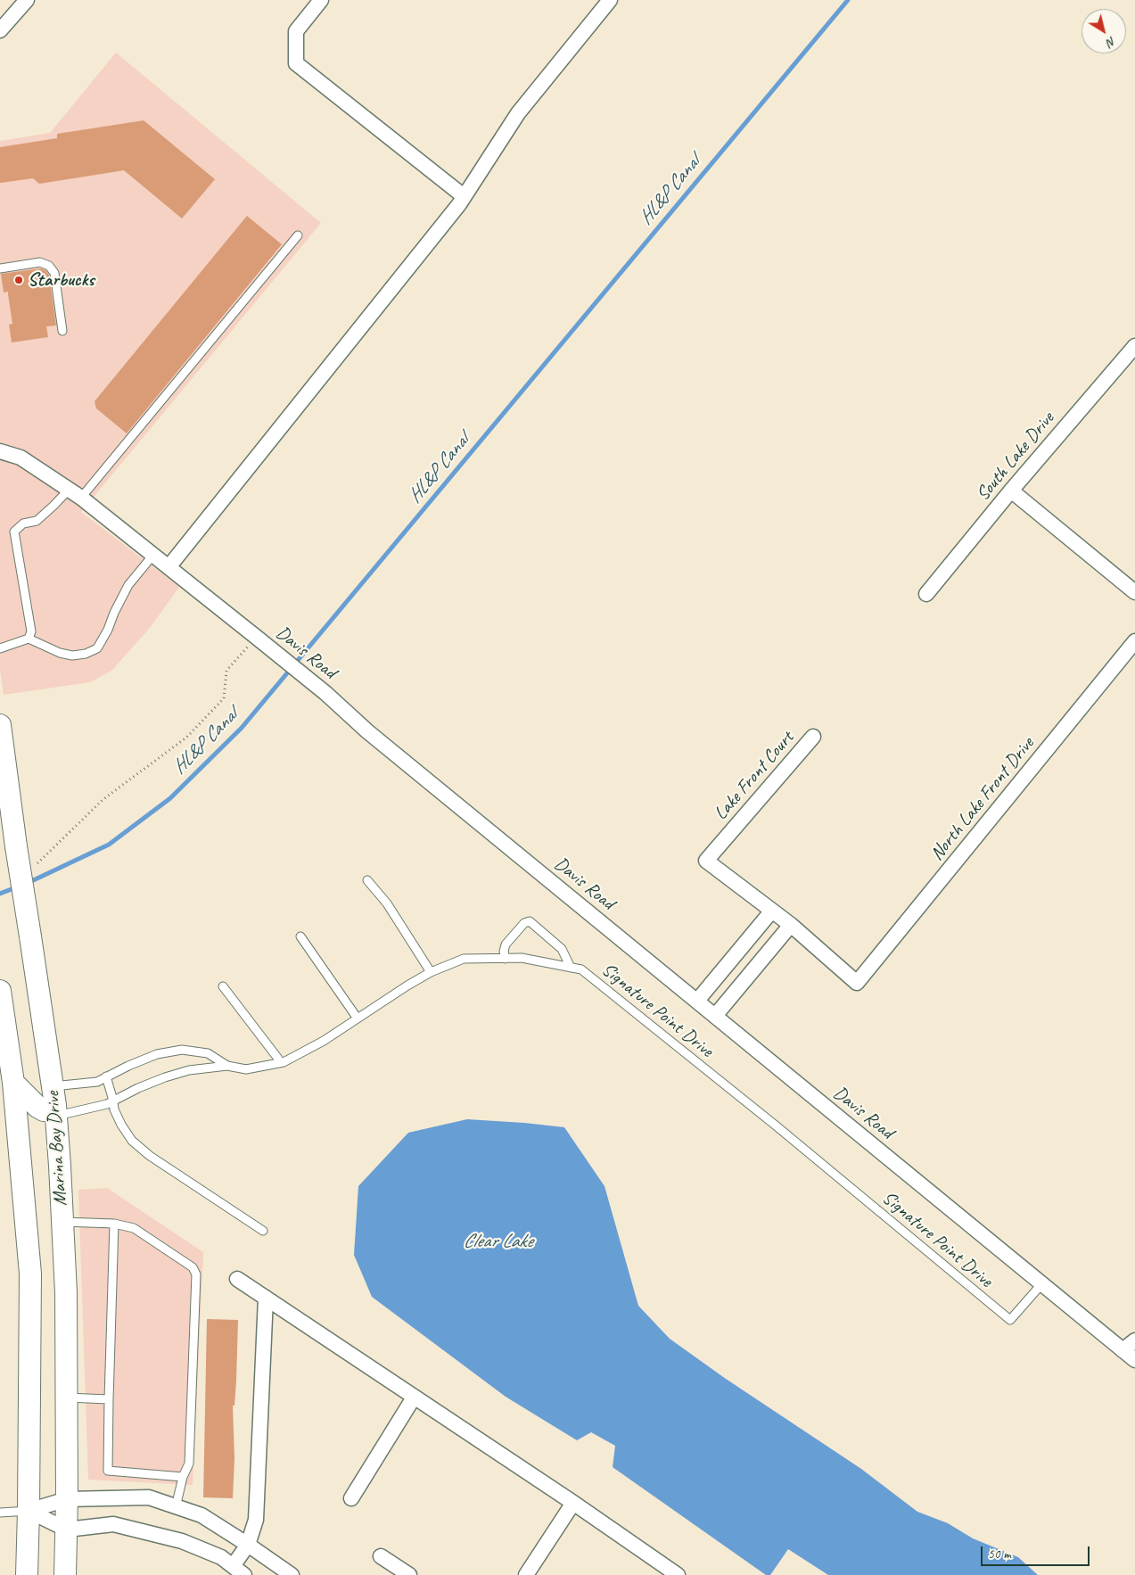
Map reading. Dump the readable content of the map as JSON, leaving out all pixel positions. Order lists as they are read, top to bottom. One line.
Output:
{"streets":{"main road":["Marina Bay Drive"],"street":["South Lake Drive","Davis Road","Lake Front Court","North Lake Front Drive"],"lane":["Signature Point Drive"]},"crossings":[["Davis Road","Signature Point Drive"],["Signature Point Drive","Marina Bay Drive"]],"water":["HL&P Canal","Clear Lake"],"places":["Starbucks"],"scale_bar":"50 m","north":"bottom right"}
